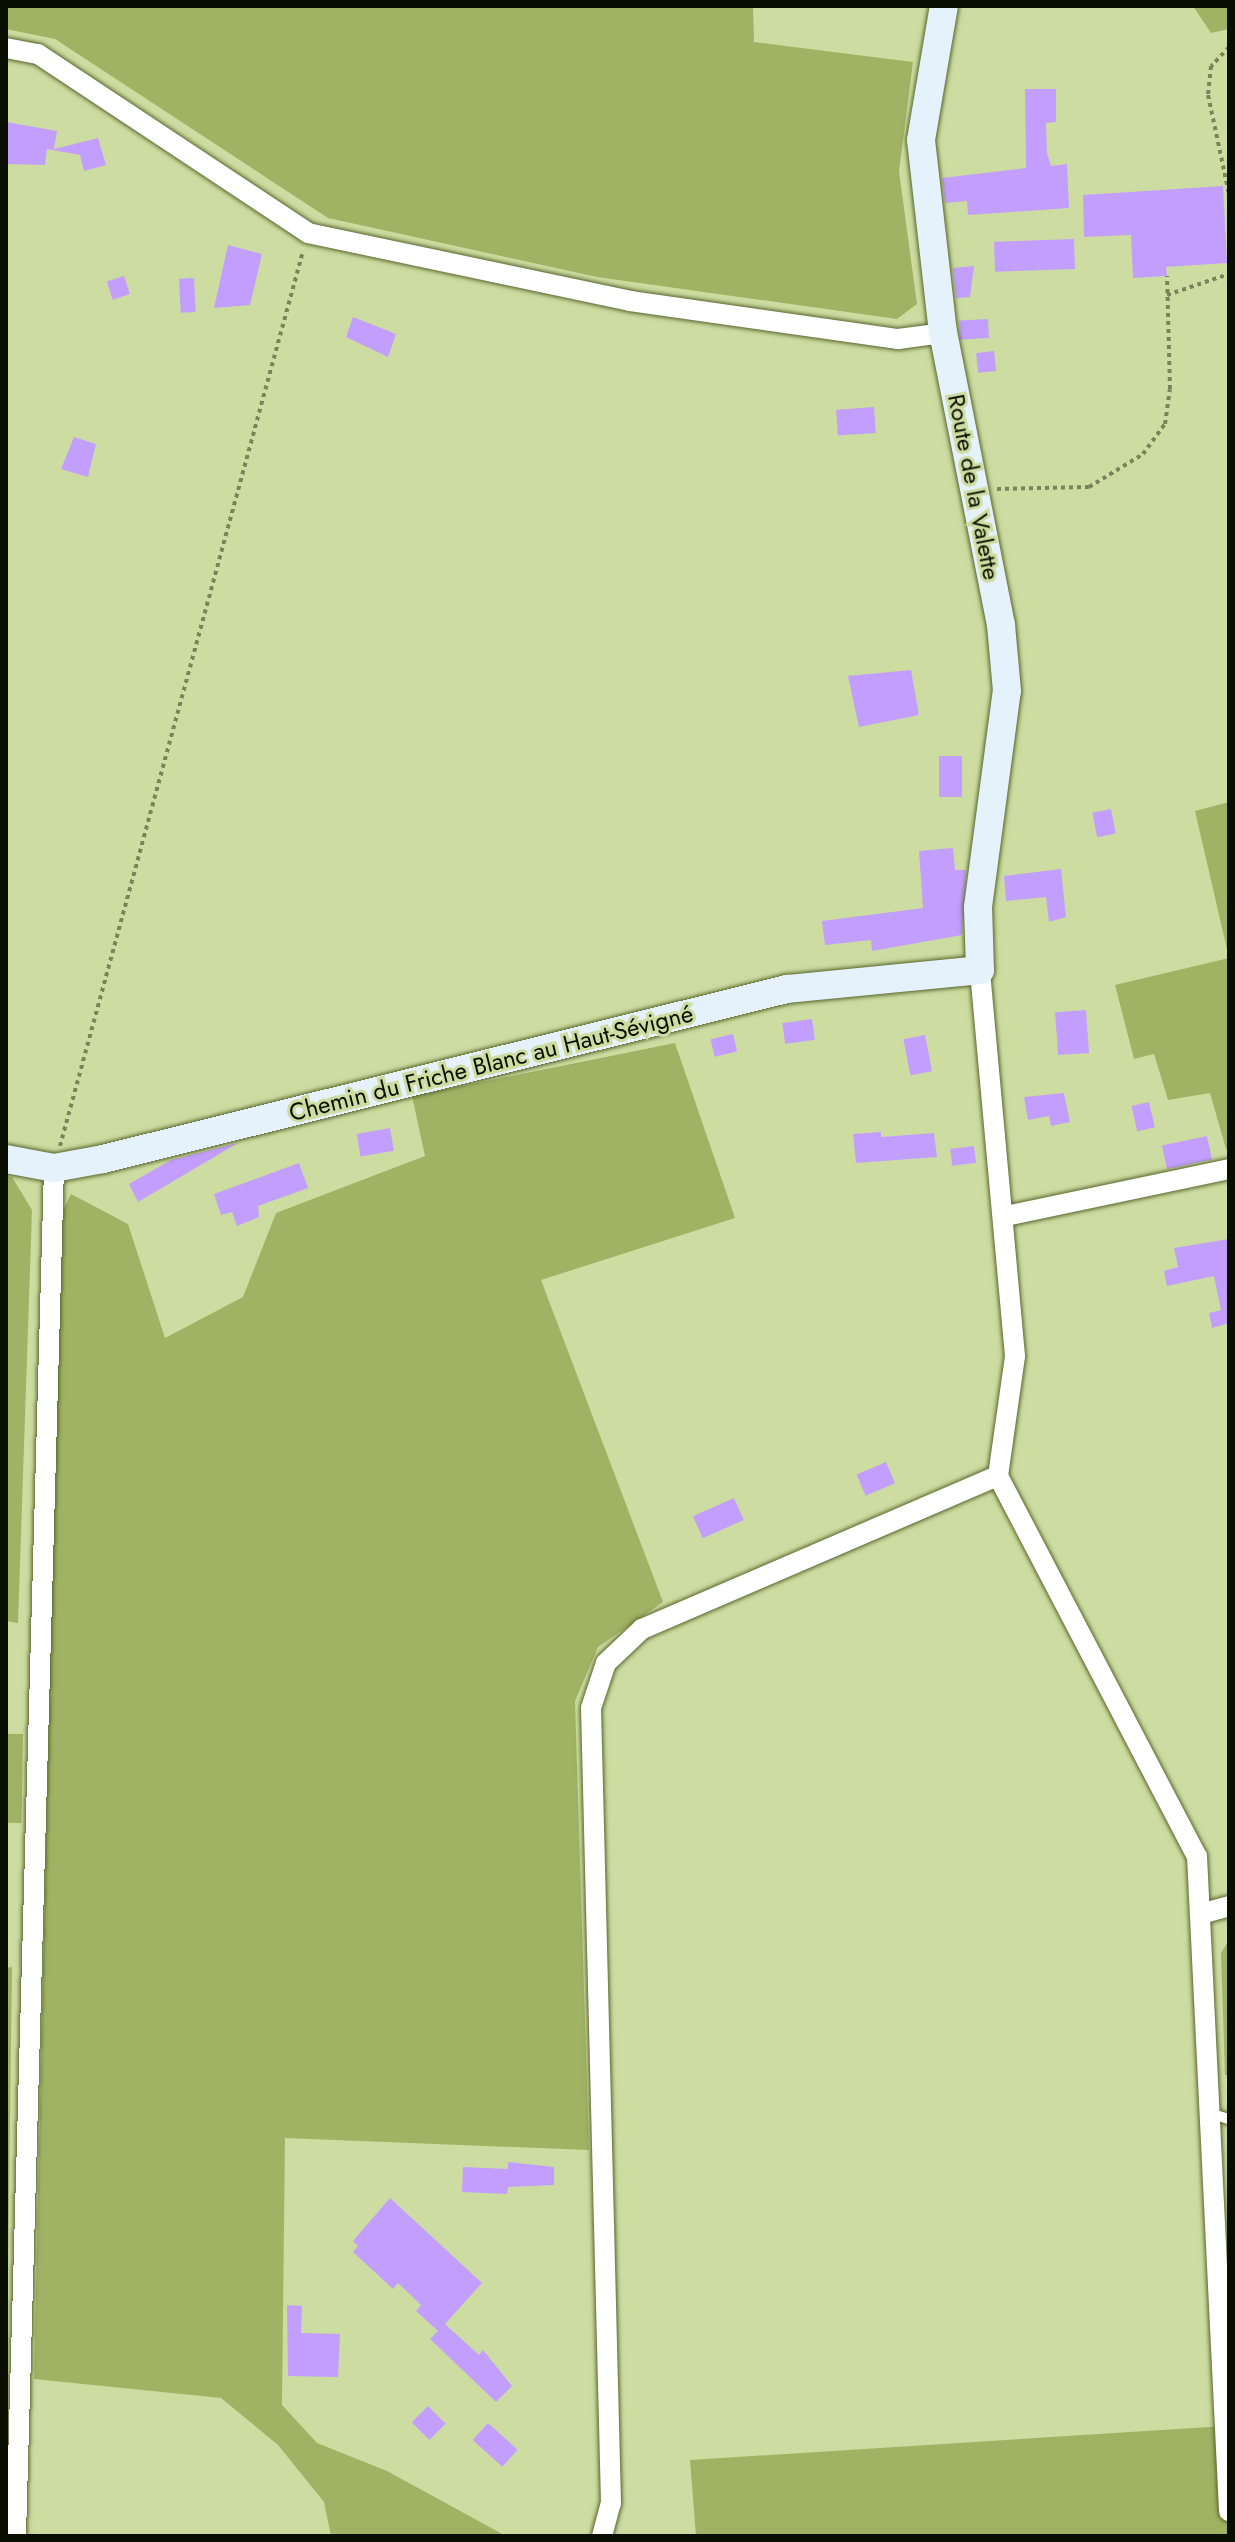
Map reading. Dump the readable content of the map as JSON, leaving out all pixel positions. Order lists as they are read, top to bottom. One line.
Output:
{"streets":{"street":["Route de la Valette","Chemin du Friche Blanc au Haut-Sévigné"]},"crossings":[["Route de la Valette","Chemin du Friche Blanc au Haut-Sévigné"]]}
